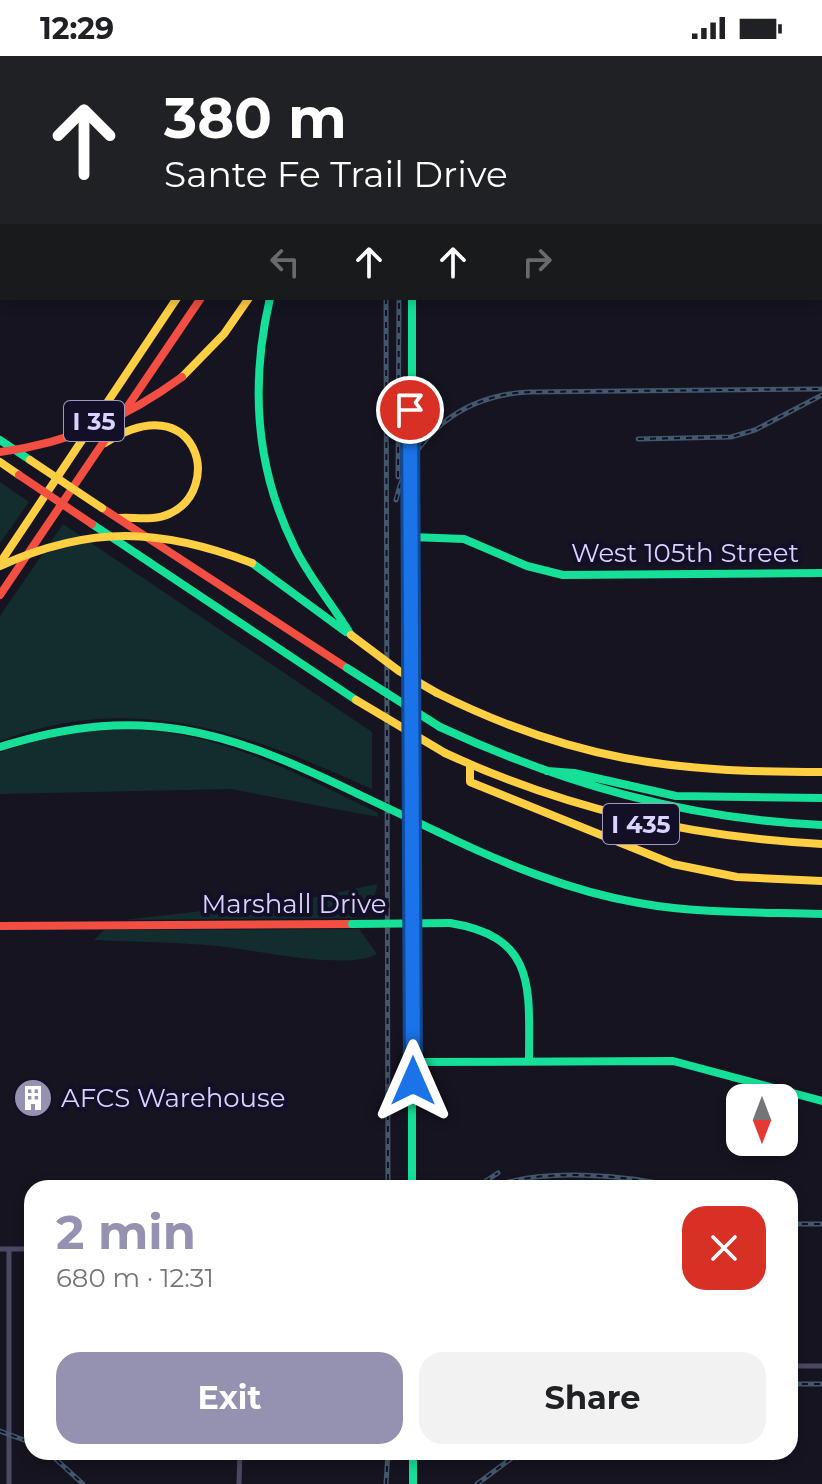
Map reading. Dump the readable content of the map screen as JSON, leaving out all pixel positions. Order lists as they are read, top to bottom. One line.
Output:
{"streets":{"main road":["I 35","West 105th Street","I 435","Marshall Drive"]},"places":{"building":["AFCS Warehouse"]},"north":"bottom","page":{"status":"12:29","turn":["380 m","Sante Fe Trail Drive"],"heading":["2 min","680 m · 12:31"],"buttons":["Exit","Share"]}}
